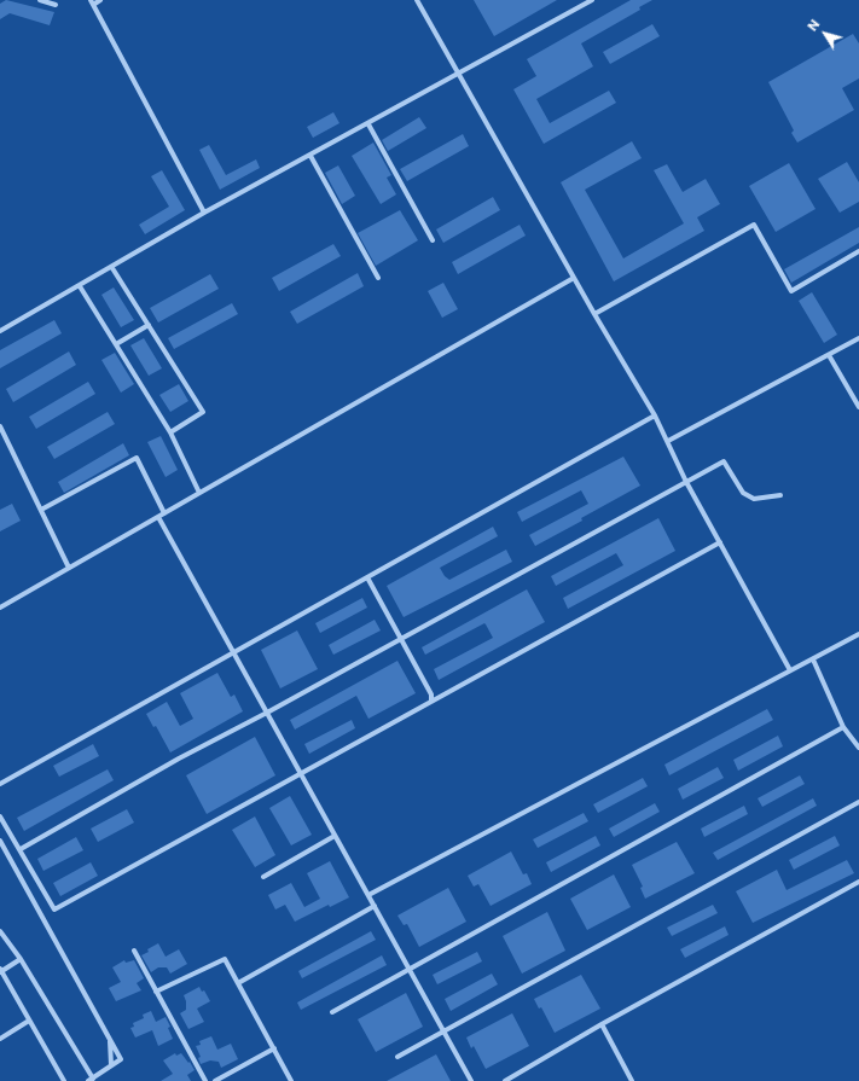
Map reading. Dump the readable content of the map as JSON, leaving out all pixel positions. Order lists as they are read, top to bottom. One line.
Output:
{"north":"top left"}
